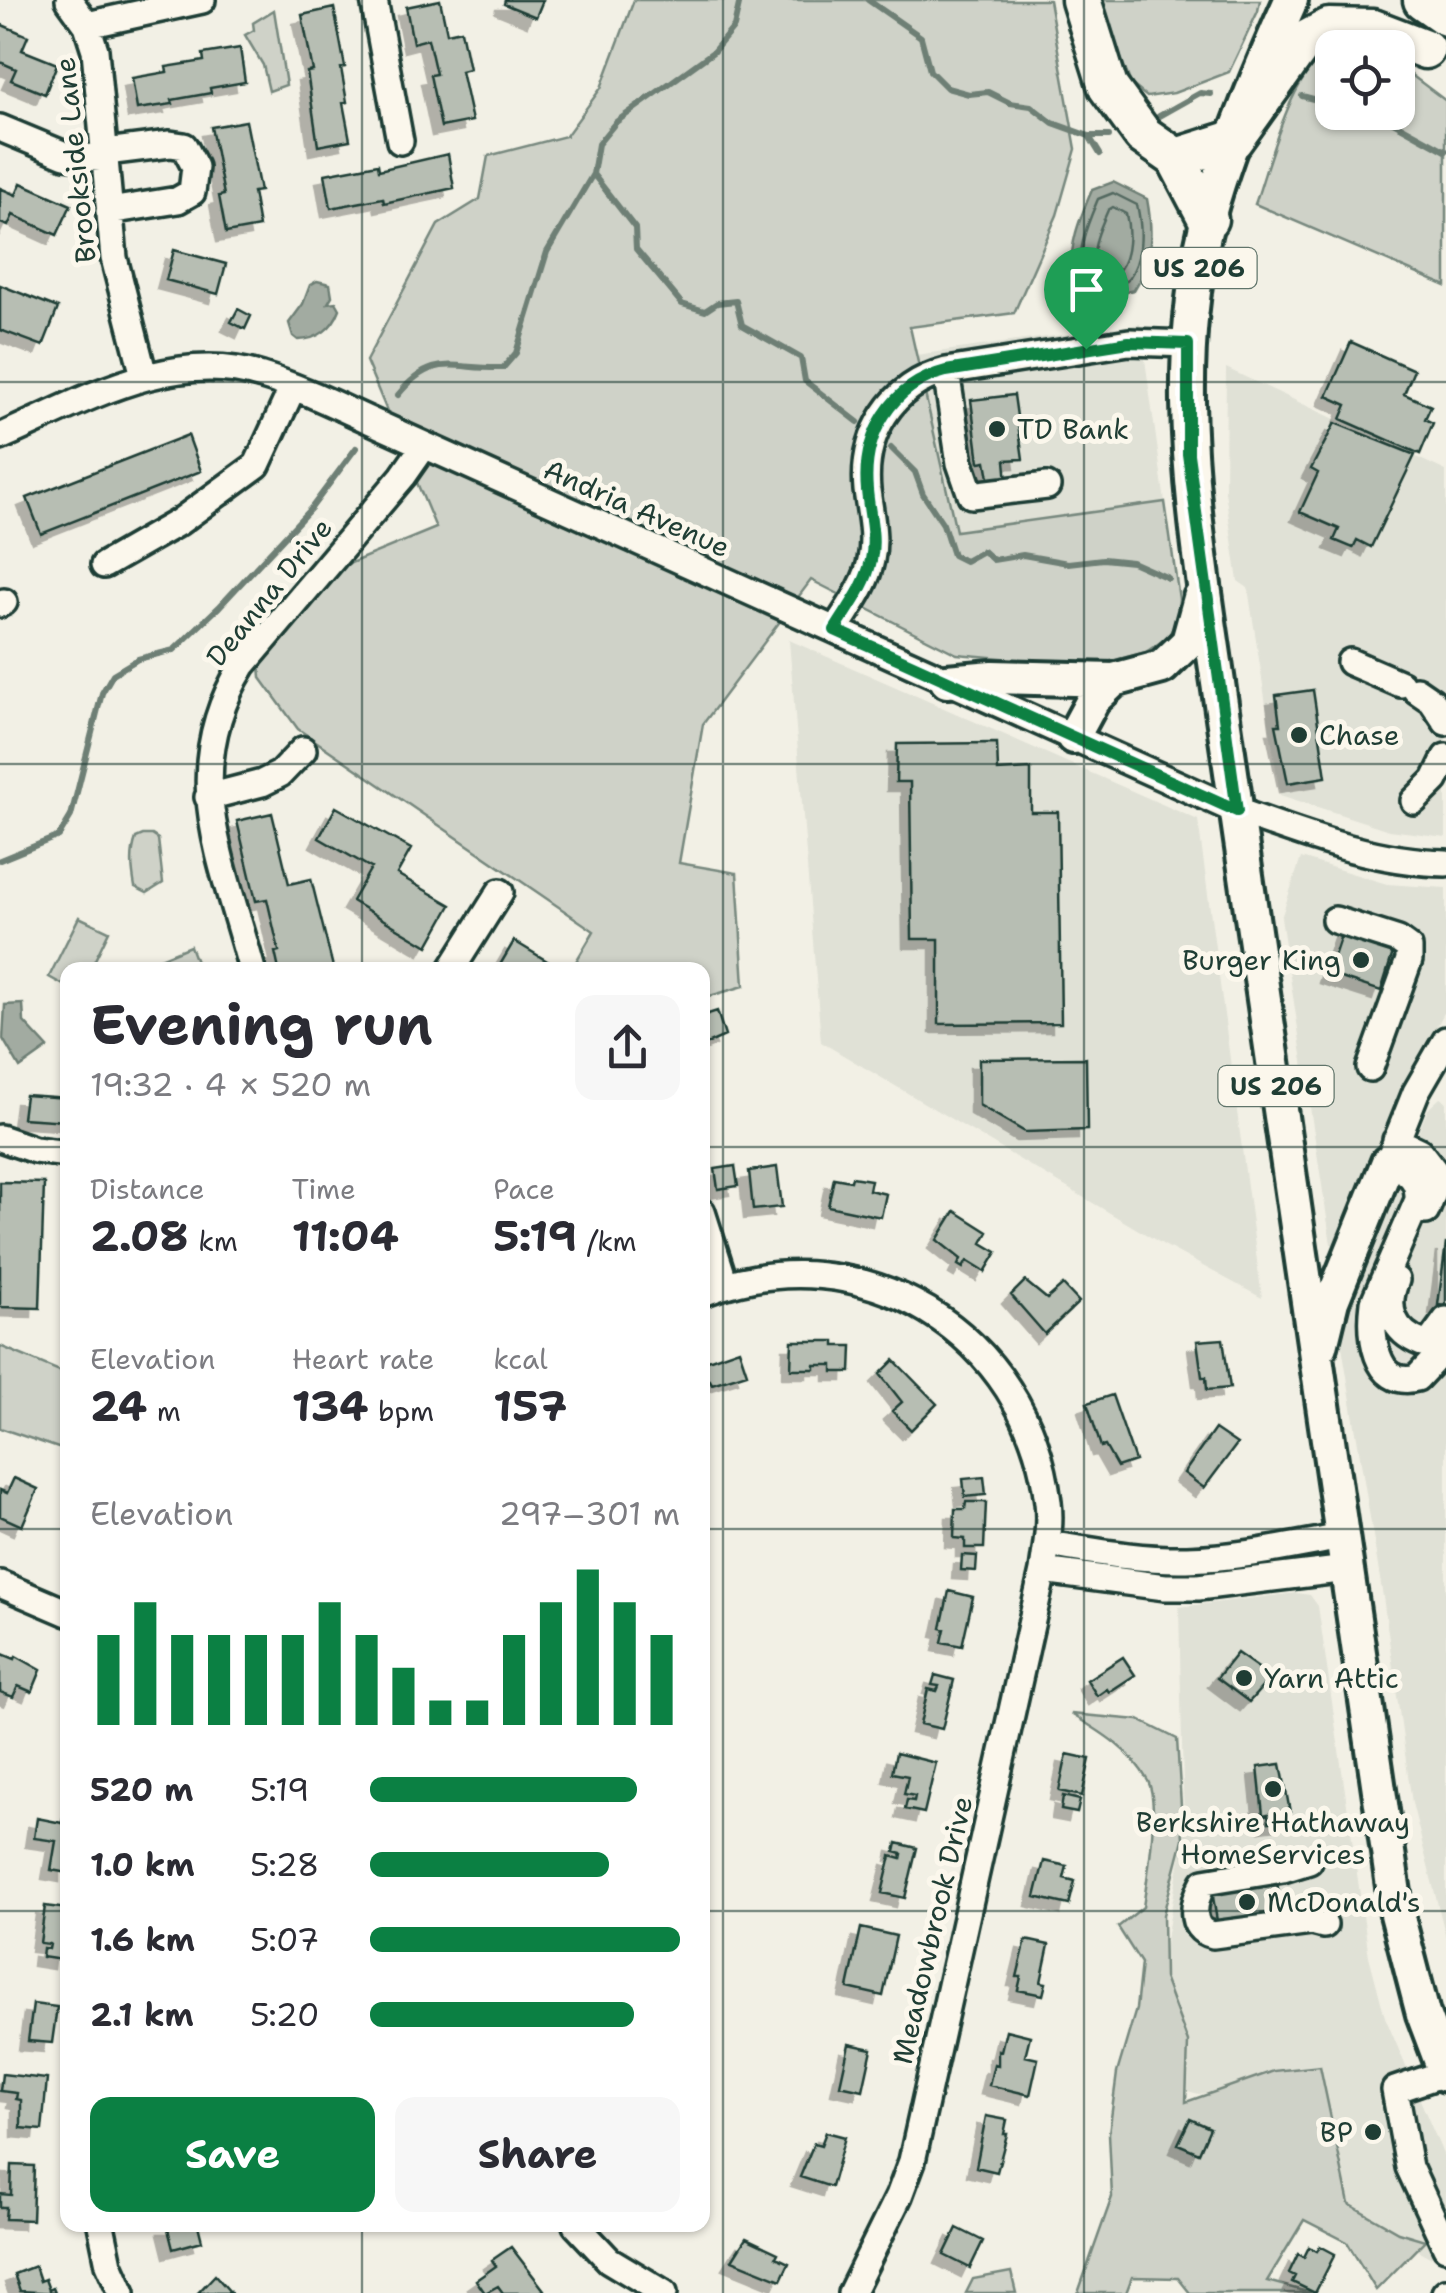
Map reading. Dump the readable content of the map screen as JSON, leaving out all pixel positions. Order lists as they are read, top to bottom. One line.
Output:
{"streets":{"main road":["US 206"],"street":["Brookside Lane","Andria Avenue","Deanna Drive","Meadowbrook Drive"]},"crossings":[["Brookside Lane","Andria Avenue"],["US 206","Andria Avenue"],["Andria Avenue","Deanna Drive"]],"places":["TD Bank","Chase","Burger King","Yarn Attic","Berkshire Hathaway HomeServices","McDonald's","BP"],"page":{"heading":["Evening run","19:32 · 4 × 520 m"],"stats":[["Distance","2.08 km"],["Time","11:04"],["Pace","5:19 /km"],["Elevation","24 m"],["Heart rate","134 bpm"],["kcal","157"]],"chart":["Elevation","297–301 m"],"list":[{"name":"520 m","note":"5:19"},{"name":"1.0 km","note":"5:28"},{"name":"1.6 km","note":"5:07"},{"name":"2.1 km","note":"5:20"}],"buttons":["Save","Share"]}}
